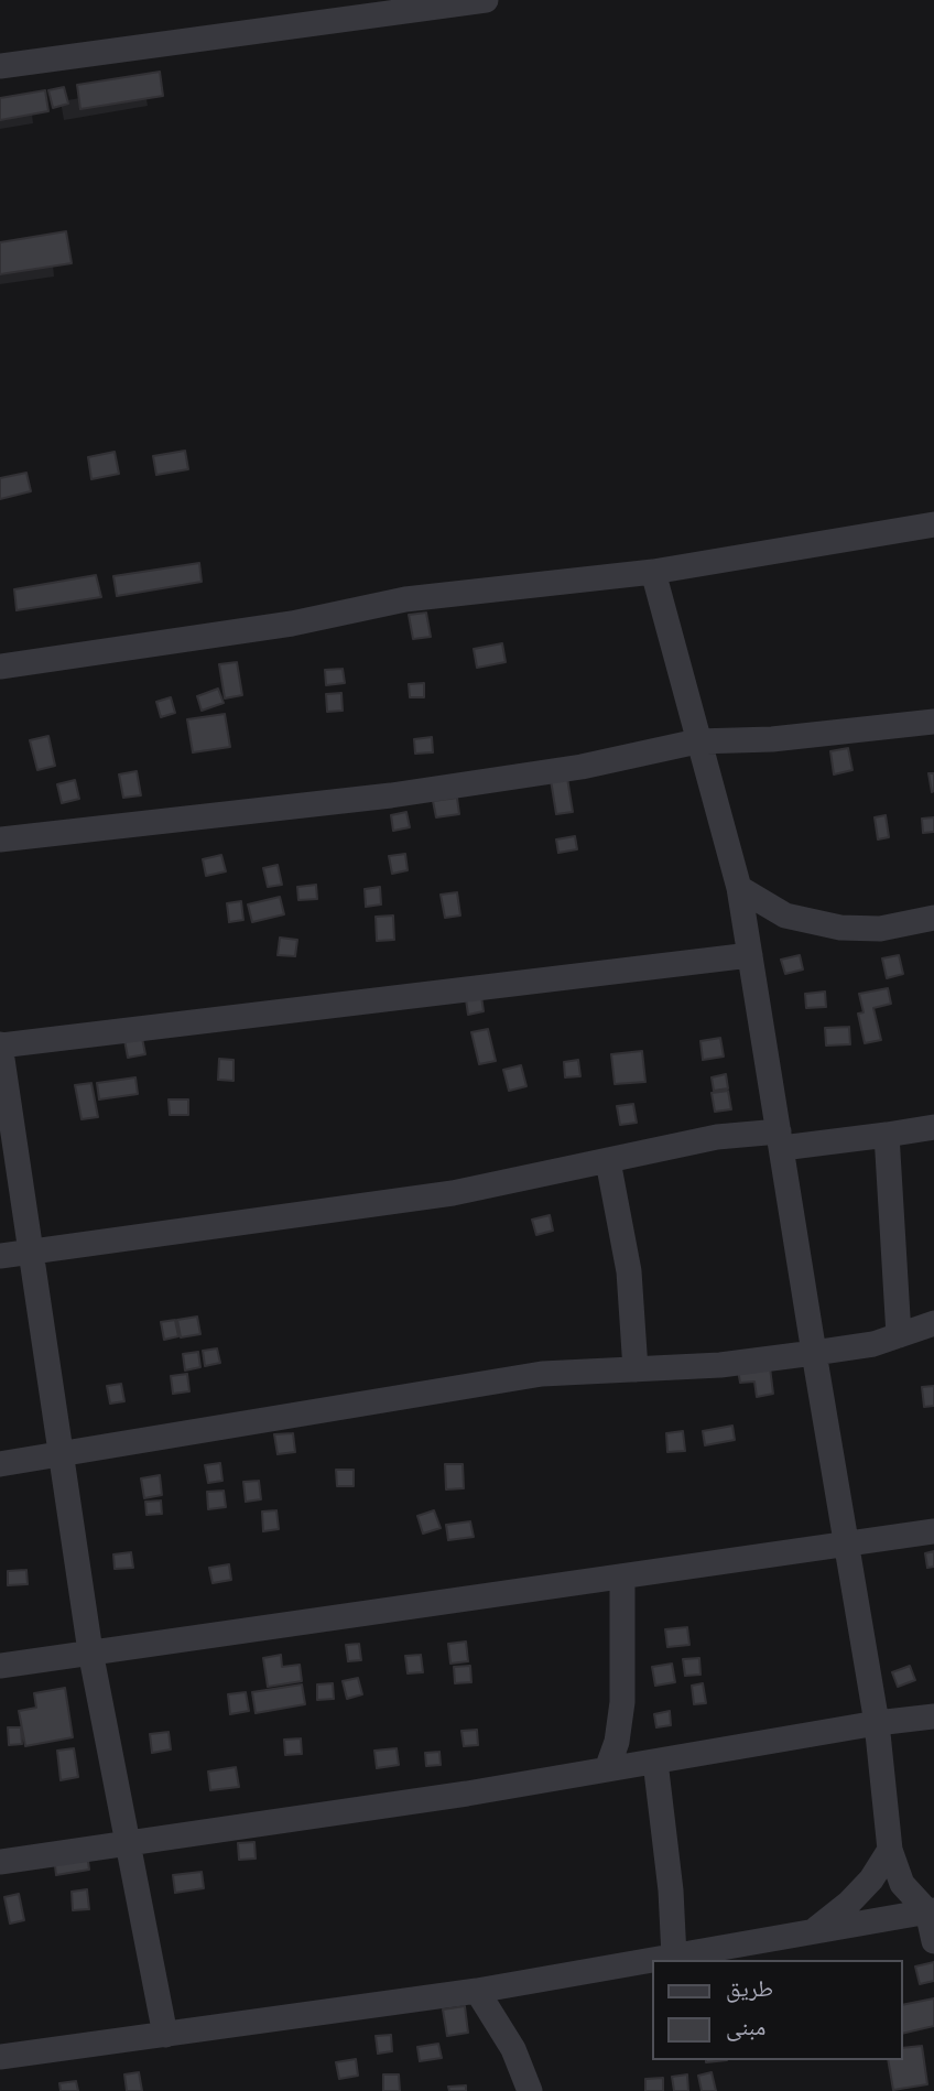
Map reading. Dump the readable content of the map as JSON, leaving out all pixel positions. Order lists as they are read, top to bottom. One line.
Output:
{"legend":["طريق","مبنى"]}
